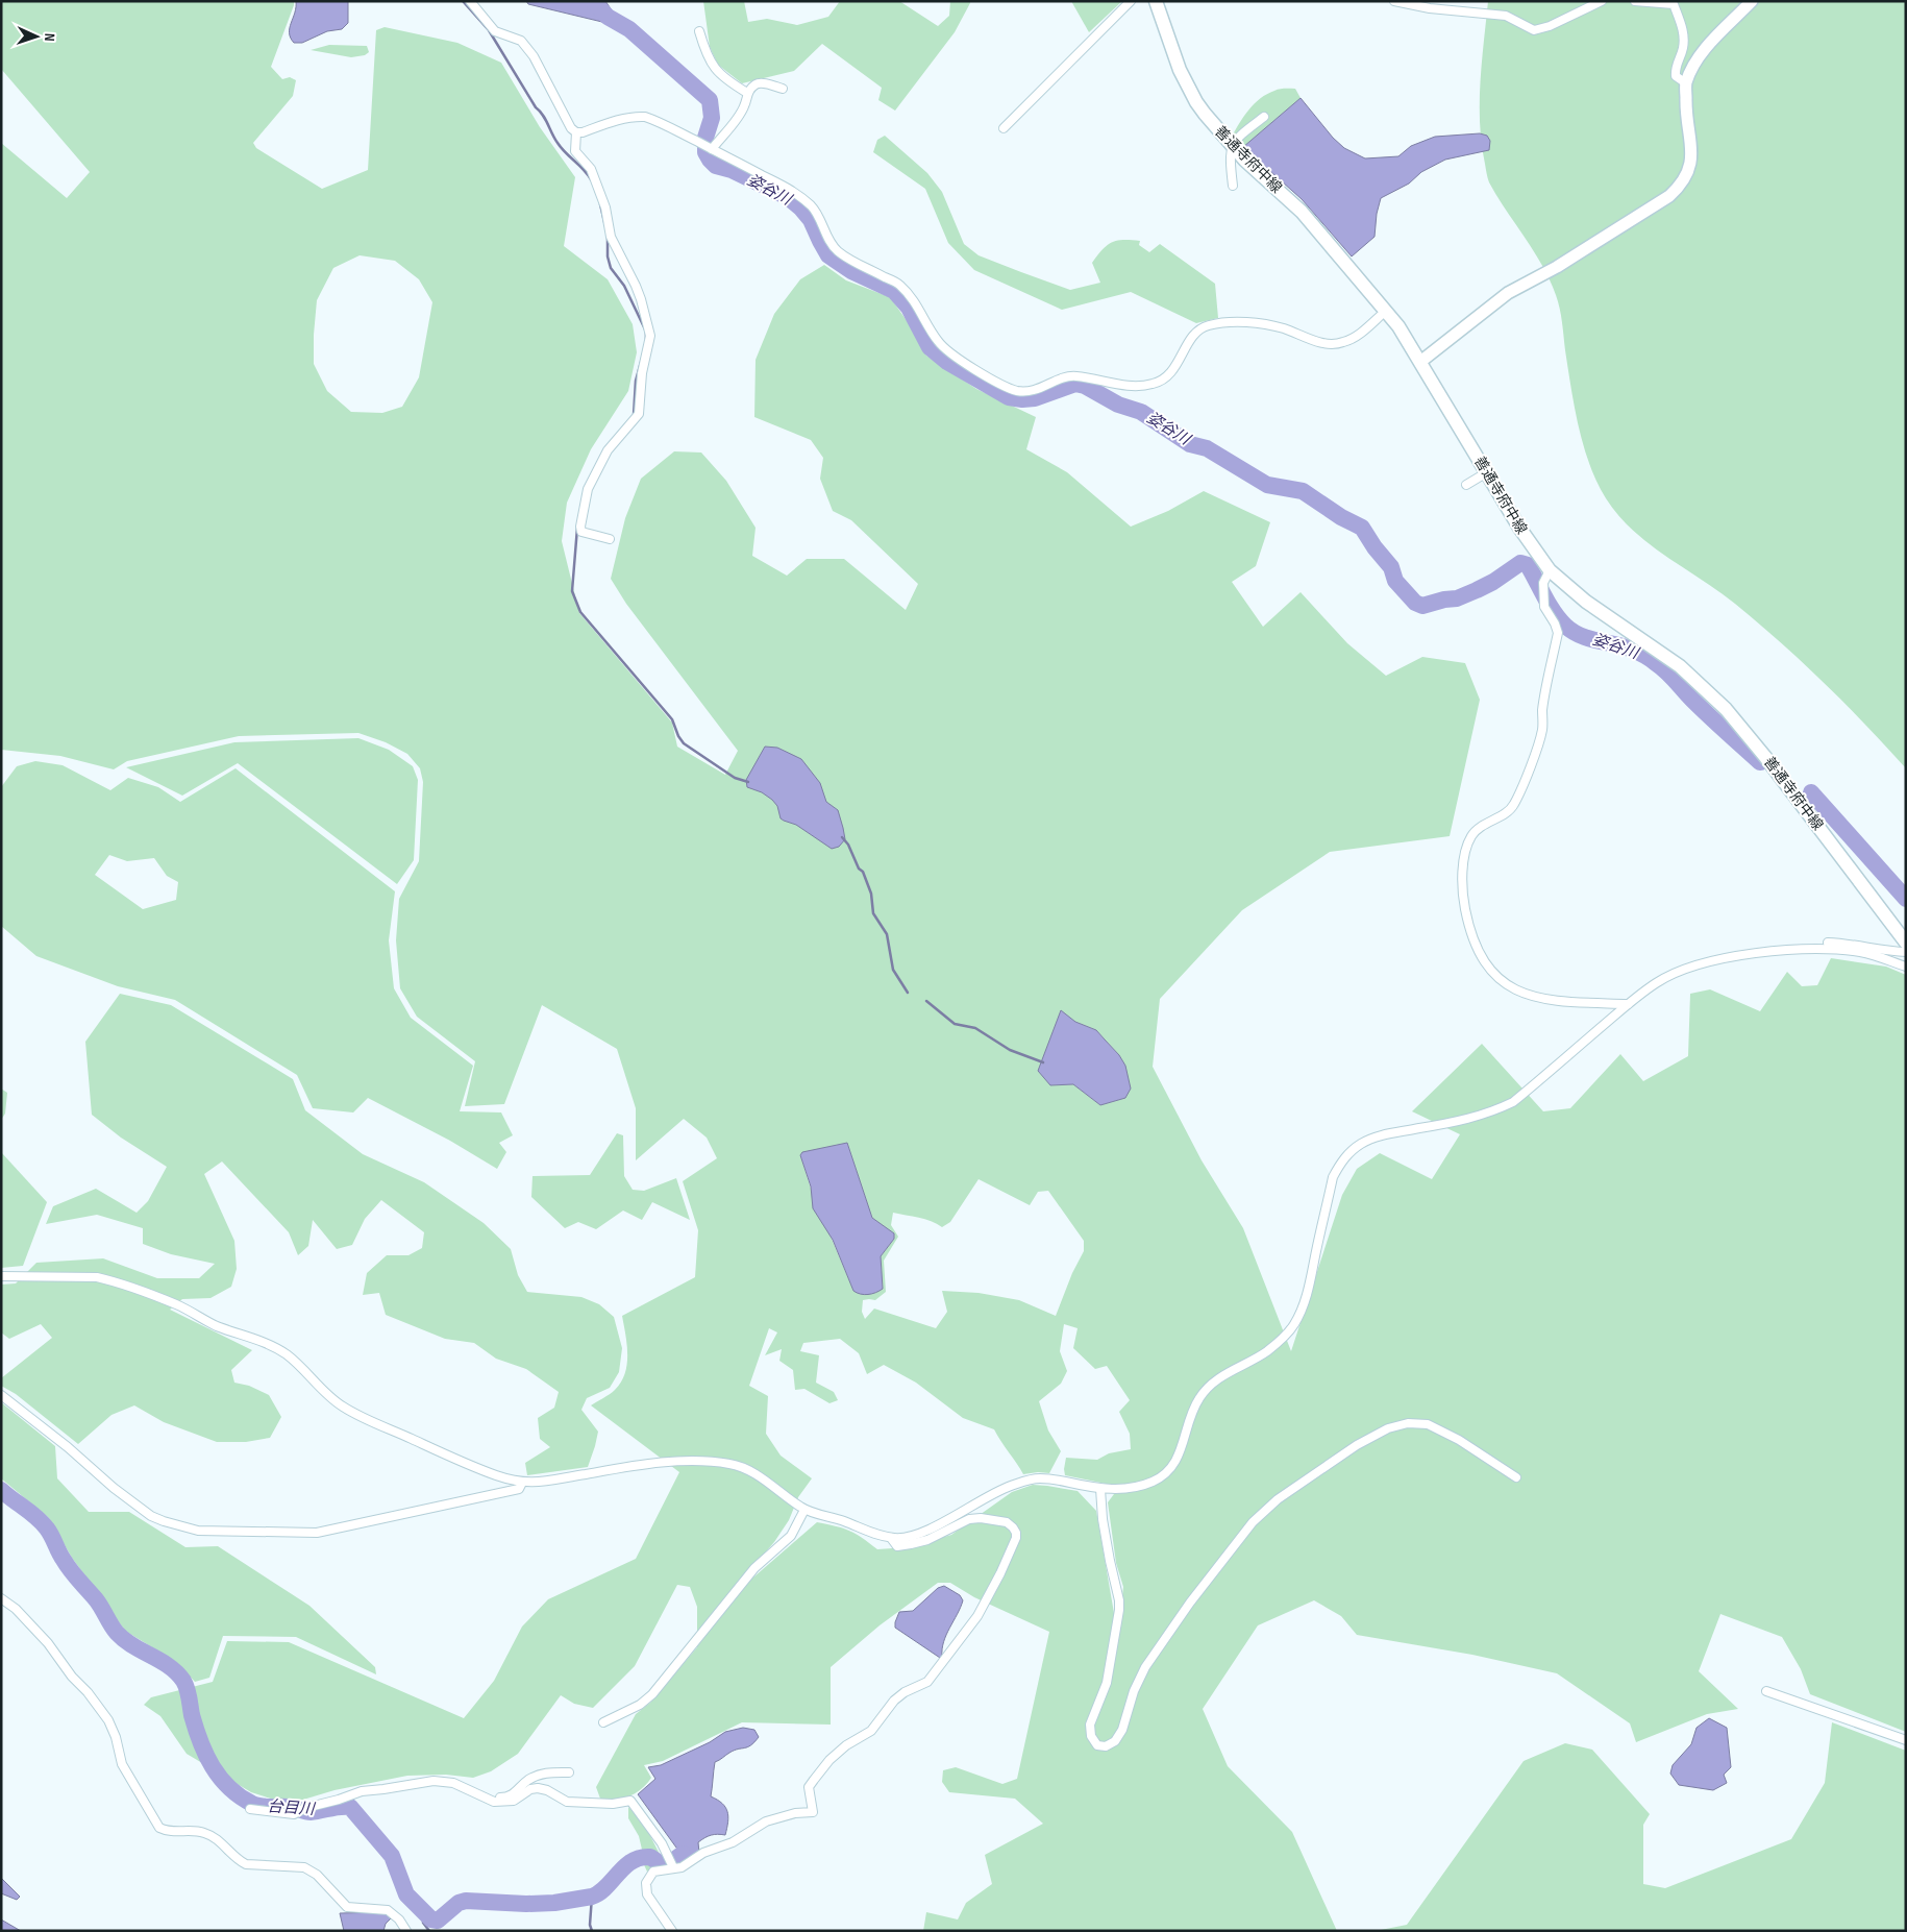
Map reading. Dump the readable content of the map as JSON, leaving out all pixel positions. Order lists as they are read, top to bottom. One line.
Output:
{"streets":{"main road":["善通寺府中線"]},"water":["姿谷川","台目川"],"north":"right"}
